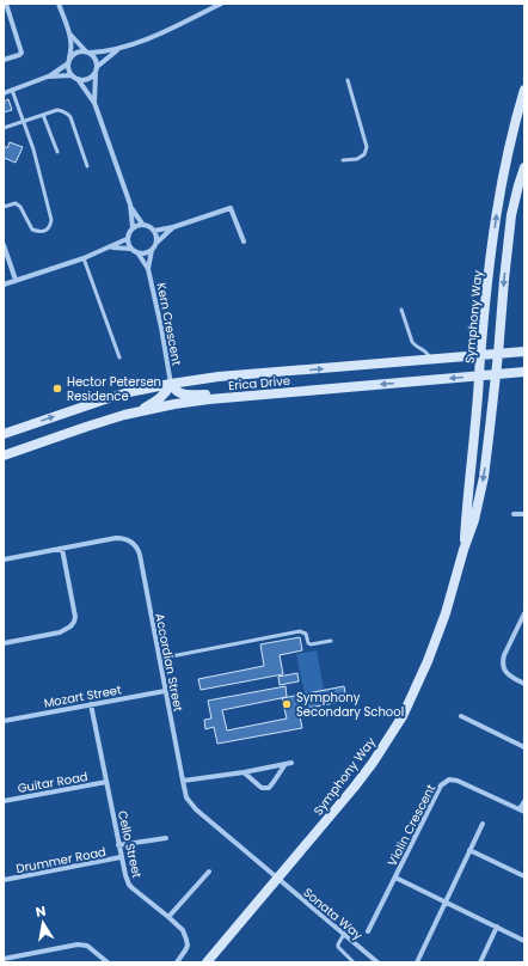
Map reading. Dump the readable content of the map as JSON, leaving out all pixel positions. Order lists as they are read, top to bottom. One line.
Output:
{"streets":{"main road":["Symphony Way","Erica Drive"],"street":["Kern Crescent","Accordian Street","Mozart Street","Guitar Road","Violin Crescent","Cello Street","Drummer Road","Sonata Way"]},"crossings":[["Symphony Way","Erica Drive"],["Symphony Way","Accordian Street"],["Symphony Way","Sonata Way"],["Kern Crescent","Erica Drive"],["Accordian Street","Mozart Street"],["Accordian Street","Sonata Way"],["Mozart Street","Cello Street"],["Guitar Road","Cello Street"],["Cello Street","Drummer Road"]],"places":["Hector Petersen Residence","Symphony Secondary School"],"north":"top"}
